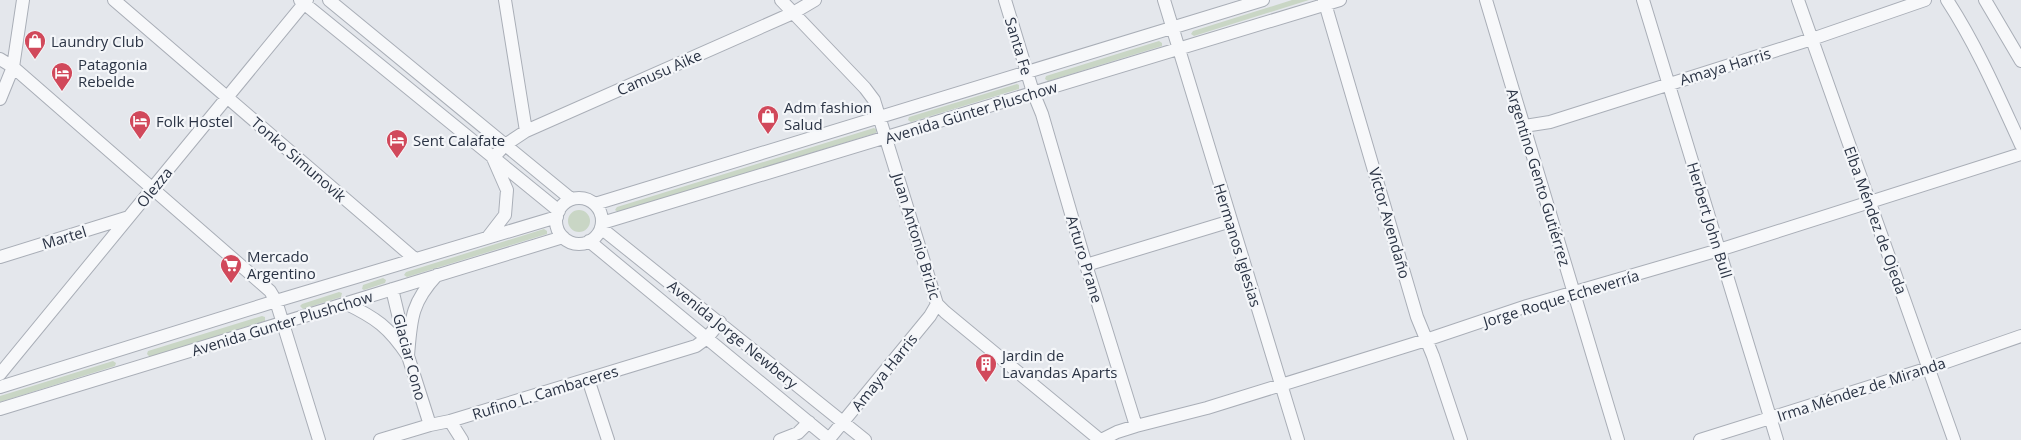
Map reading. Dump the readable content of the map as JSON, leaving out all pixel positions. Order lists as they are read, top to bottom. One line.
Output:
{"streets":{"street":["Santa Fe","Amaya Harris","Camusu Aike","Avenida Günter Pluschow","Tonko Simunovik","Argentino Gento Gutiérrez","Olezza","Herbert John Bull","Elba Méndez de Ojeda","Víctor Avendaño","Juan Antonio Brizic","Martel","Hermanos Iglesias","Arturo Prane","Jorge Roque Echeverría","Avenida Gunter Plushchow","Avenida Jorge Newbery","Glaciar Cono","Irma Méndez de Miranda","Rufino L. Cambaceres"]},"crossings":[["Santa Fe","Avenida Günter Pluschow"],["Santa Fe","Arturo Prane"],["Amaya Harris","Argentino Gento Gutiérrez"],["Amaya Harris","Herbert John Bull"],["Amaya Harris","Elba Méndez de Ojeda"],["Amaya Harris","Juan Antonio Brizic"],["Amaya Harris","Avenida Jorge Newbery"],["Camusu Aike","Juan Antonio Brizic"],["Avenida Günter Pluschow","Víctor Avendaño"],["Avenida Günter Pluschow","Juan Antonio Brizic"],["Avenida Günter Pluschow","Hermanos Iglesias"],["Avenida Günter Pluschow","Arturo Prane"],["Avenida Günter Pluschow","Avenida Gunter Plushchow"],["Avenida Günter Pluschow","Avenida Jorge Newbery"],["Tonko Simunovik","Olezza"],["Tonko Simunovik","Avenida Gunter Plushchow"],["Argentino Gento Gutiérrez","Jorge Roque Echeverría"],["Olezza","Martel"],["Herbert John Bull","Jorge Roque Echeverría"],["Herbert John Bull","Irma Méndez de Miranda"],["Elba Méndez de Ojeda","Jorge Roque Echeverría"],["Elba Méndez de Ojeda","Irma Méndez de Miranda"],["Víctor Avendaño","Jorge Roque Echeverría"],["Juan Antonio Brizic","Jorge Roque Echeverría"],["Hermanos Iglesias","Jorge Roque Echeverría"],["Arturo Prane","Jorge Roque Echeverría"],["Avenida Gunter Plushchow","Avenida Jorge Newbery"],["Avenida Gunter Plushchow","Glaciar Cono"],["Avenida Jorge Newbery","Rufino L. Cambaceres"],["Glaciar Cono","Rufino L. Cambaceres"]],"places":{"shop":["Laundry Club","Adm fashion Salud"],"hotel":["Patagonia Rebelde","Folk Hostel","Sent Calafate"],"supermarket":["Mercado Argentino"],"building":["Jardin de Lavandas Aparts"]}}
